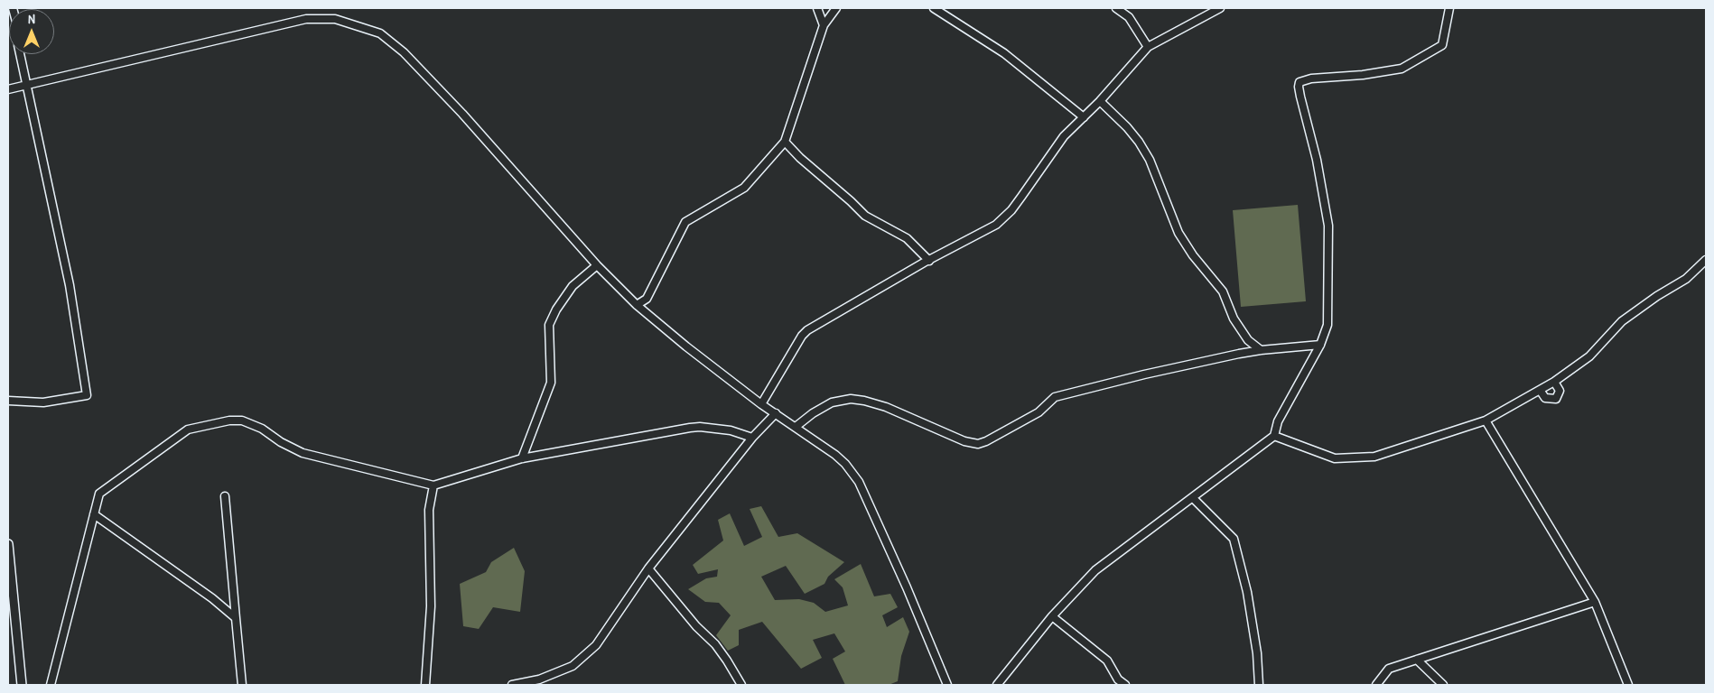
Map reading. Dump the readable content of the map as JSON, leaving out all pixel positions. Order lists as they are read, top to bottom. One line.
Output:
{"north":"top"}
